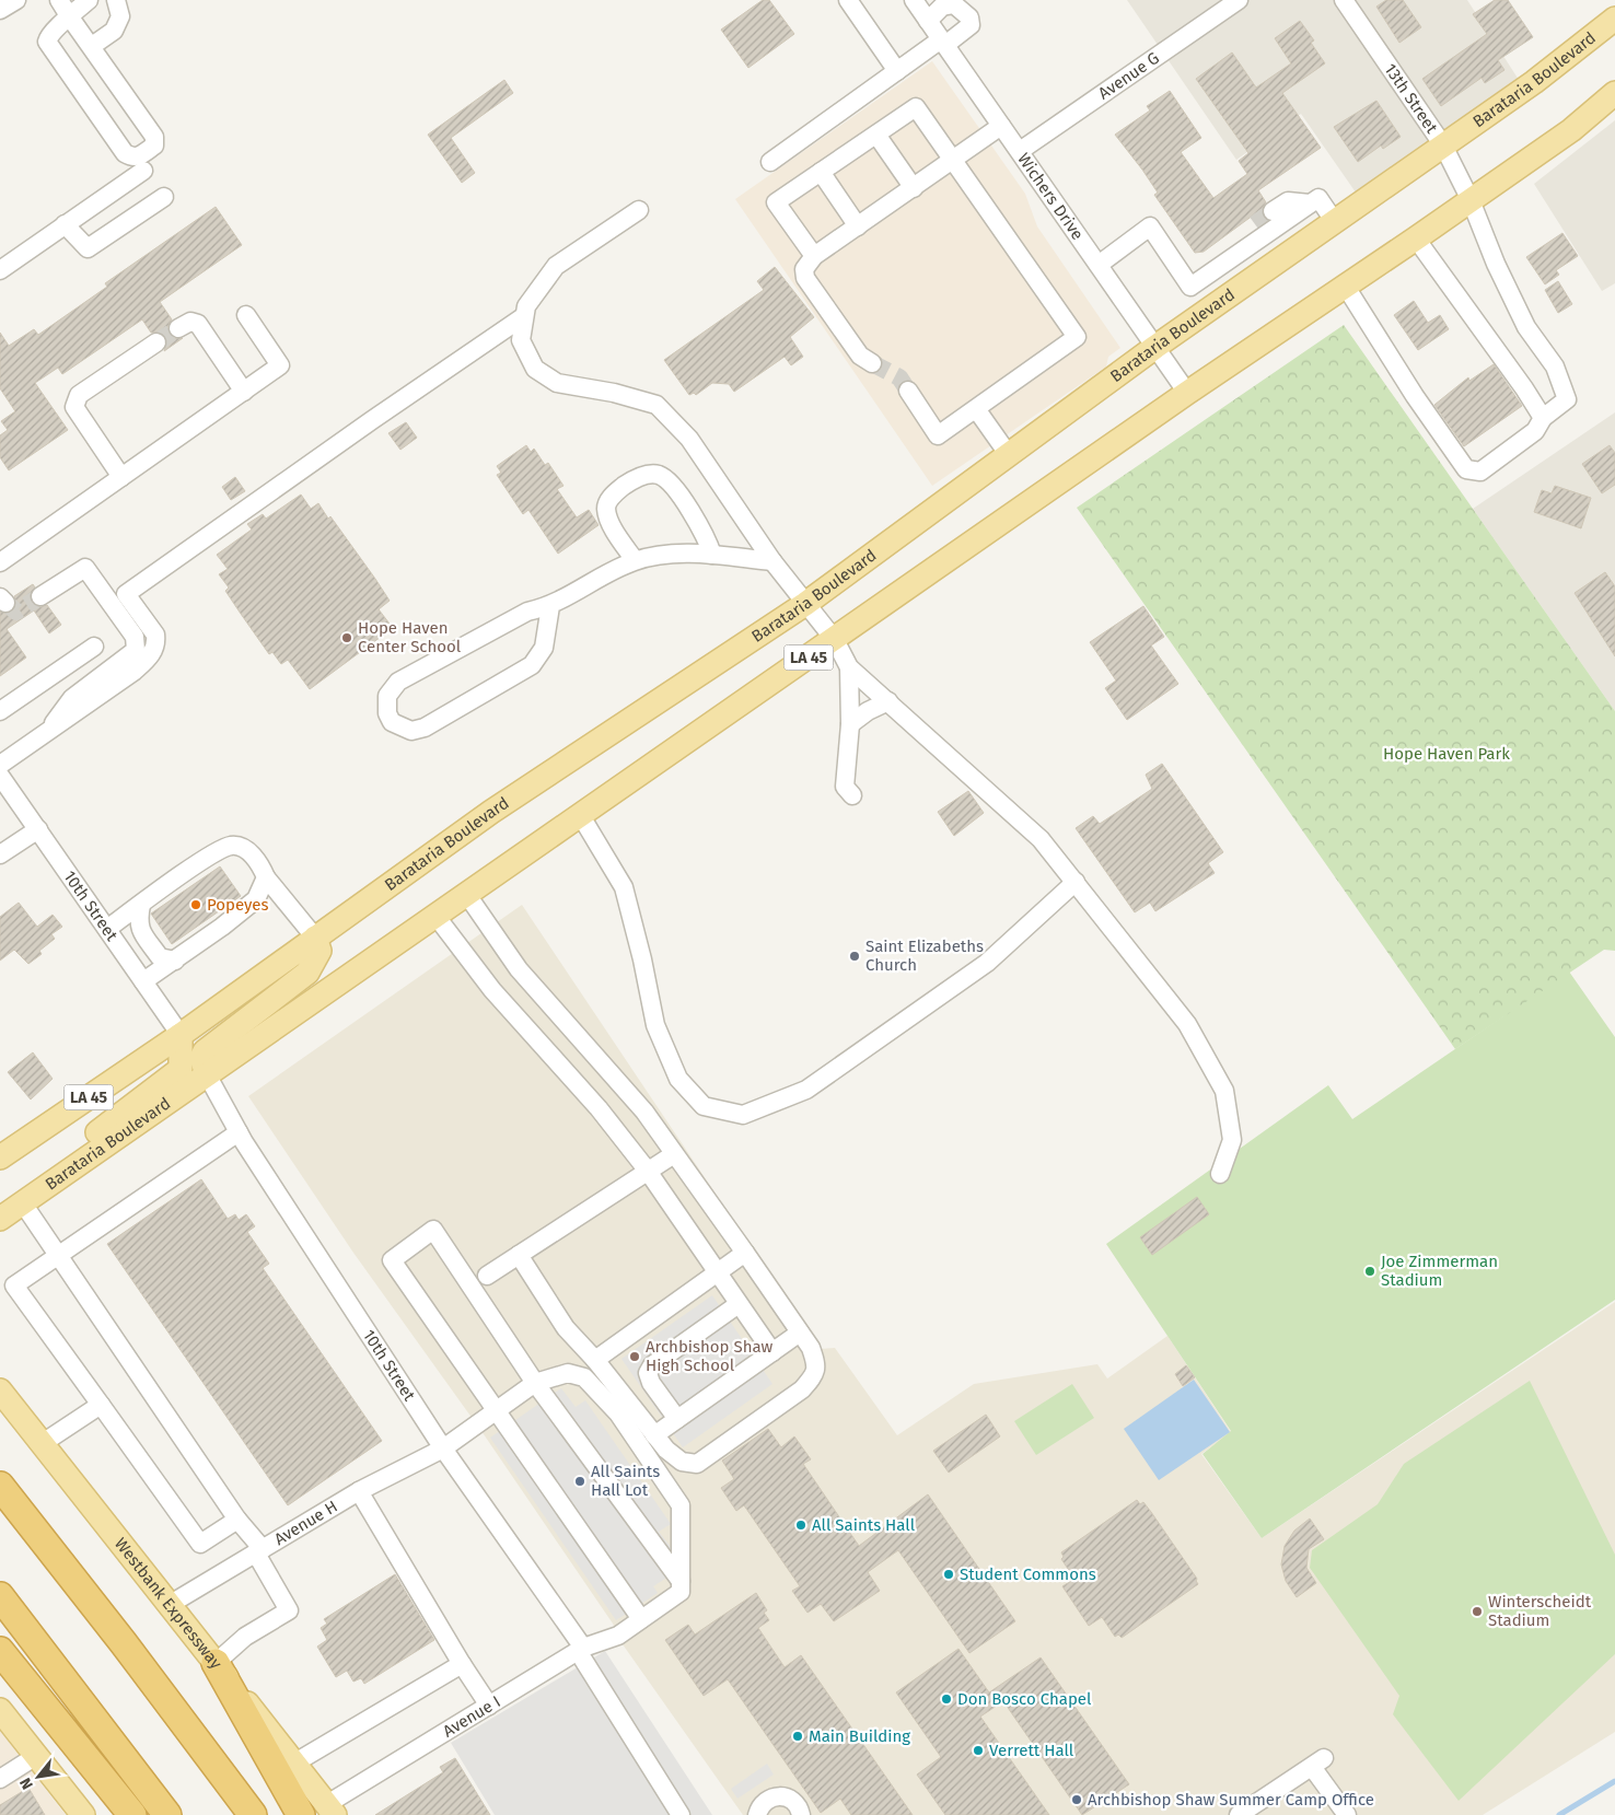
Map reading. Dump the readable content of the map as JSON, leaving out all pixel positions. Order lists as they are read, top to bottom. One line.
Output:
{"streets":{"main road":["Barataria Boulevard","LA 45","Westbank Expressway"],"street":["Avenue G","13th Street","Wichers Drive","10th Street","Avenue H","Avenue I"]},"crossings":[["Avenue G","Wichers Drive"],["Barataria Boulevard","13th Street"],["Barataria Boulevard","Wichers Drive"],["Barataria Boulevard","10th Street"],["10th Street","Avenue H"],["10th Street","Avenue I"],["Avenue H","Westbank Expressway"],["Avenue H","Avenue I"],["Westbank Expressway","Avenue I"]],"parks":["Hope Haven Park"],"places":["Hope Haven Center School","Popeyes","Saint Elizabeths Church","Joe Zimmerman Stadium","Archbishop Shaw High School","All Saints Hall Lot","All Saints Hall","Student Commons","Winterscheidt Stadium","Don Bosco Chapel","Main Building","Verrett Hall","Archbishop Shaw Summer Camp Office"],"north":"bottom left"}
